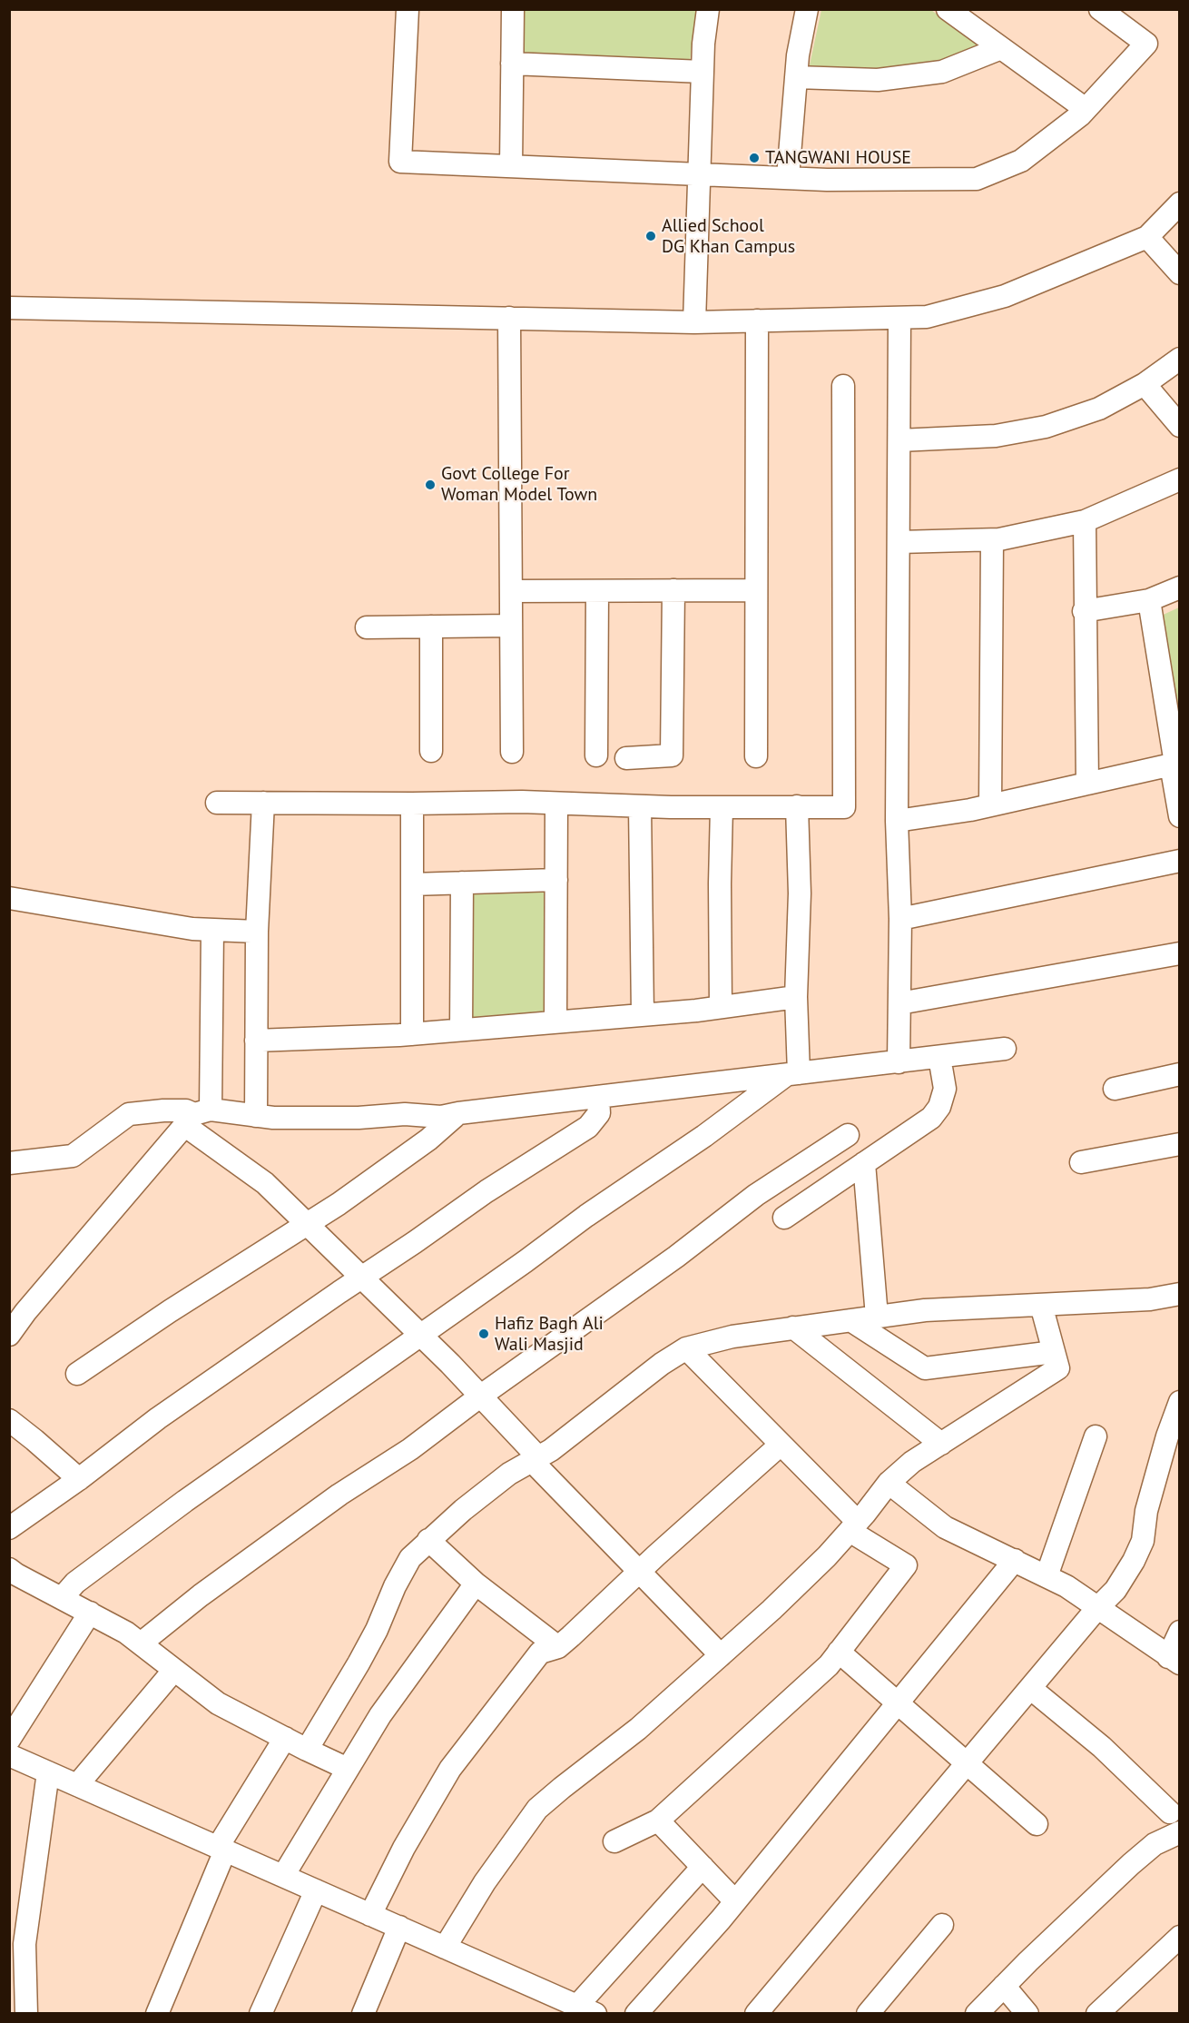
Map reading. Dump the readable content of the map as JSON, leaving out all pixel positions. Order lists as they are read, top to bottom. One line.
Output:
{"places":["TANGWANI HOUSE","Allied School DG Khan Campus","Govt College For Woman Model Town","Hafiz Bagh Ali Wali Masjid"]}
